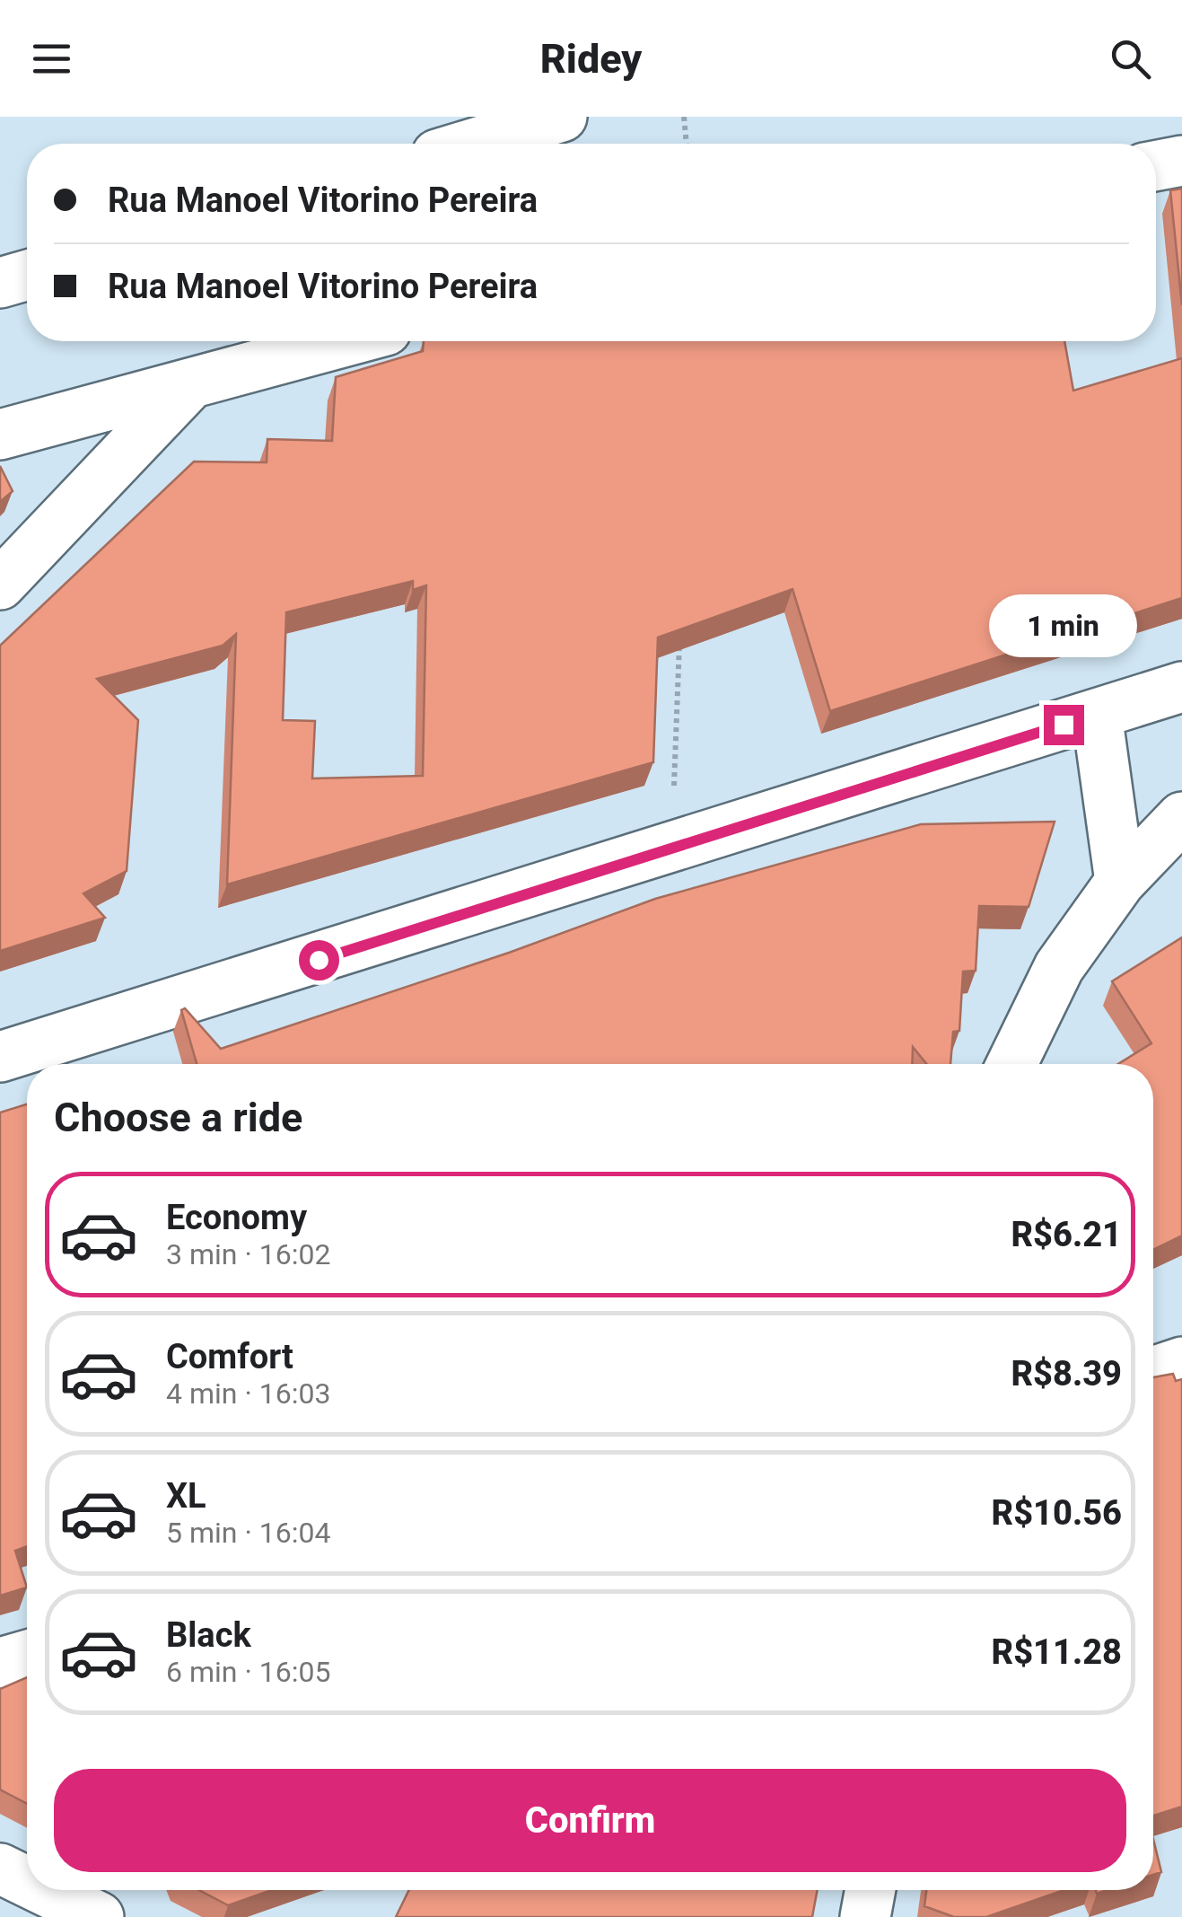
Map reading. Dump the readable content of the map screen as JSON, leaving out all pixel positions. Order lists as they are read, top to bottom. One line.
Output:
{"page":{"header":"Ridey","banner":["Rua Manoel Vitorino Pereira","Rua Manoel Vitorino Pereira"],"bubble":"1 min","heading":"Choose a ride","list":[{"name":"Economy","note":"3 min · 16:02","value":"R$6.21"},{"name":"Comfort","note":"4 min · 16:03","value":"R$8.39"},{"name":"XL","note":"5 min · 16:04","value":"R$10.56"},{"name":"Black","note":"6 min · 16:05","value":"R$11.28"}],"buttons":"Confirm"}}
